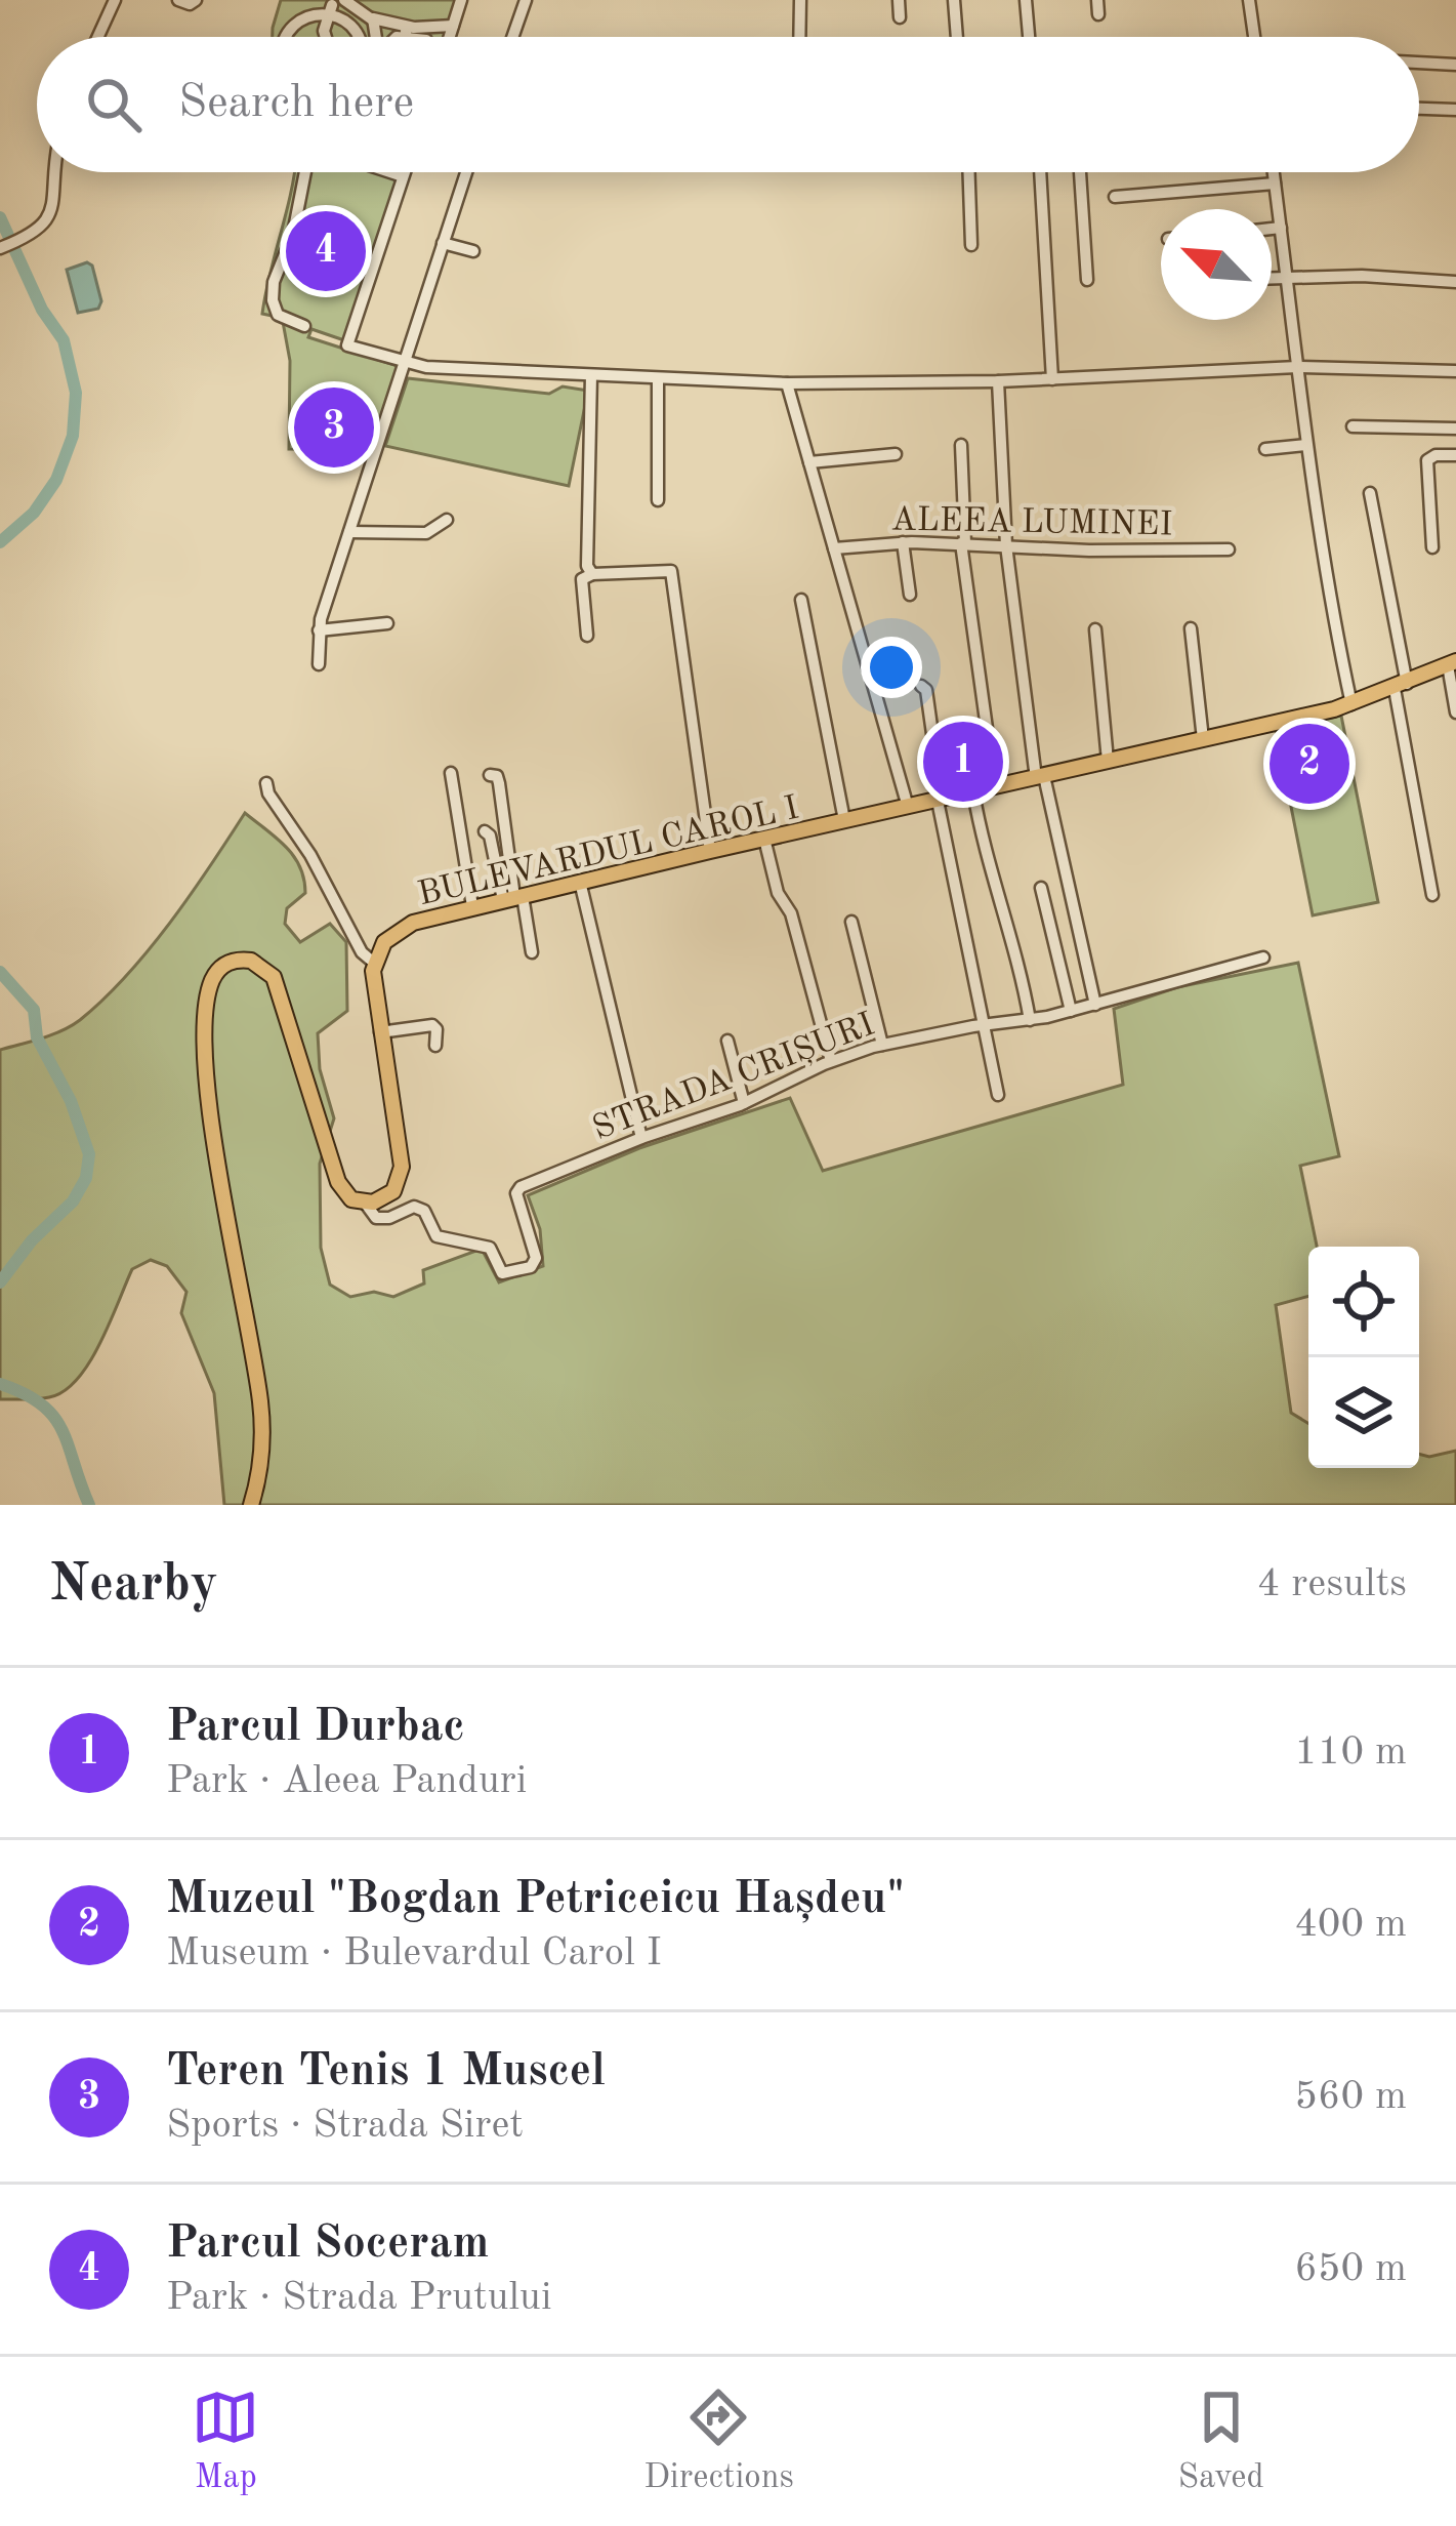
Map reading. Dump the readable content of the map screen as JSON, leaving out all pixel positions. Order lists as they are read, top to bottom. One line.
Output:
{"streets":{"main road":["BULEVARDUL CAROL I"],"street":["ALEEA LUMINEI","STRADA CRIȘURI"]},"north":"top left","page":{"search":"Search here","pins":["4","3","1","2"],"heading":["Nearby","4 results"],"list":[{"mark":"1","name":"Parcul Durbac","note":"Park · Aleea Panduri","value":"110 m"},{"mark":"2","name":"Muzeul \"Bogdan Petriceicu Hașdeu\"","note":"Museum · Bulevardul Carol I","value":"400 m"},{"mark":"3","name":"Teren Tenis 1 Muscel","note":"Sports · Strada Siret","value":"560 m"},{"mark":"4","name":"Parcul Soceram","note":"Park · Strada Prutului","value":"650 m"}],"nav":["Map","Directions","Saved"]}}
